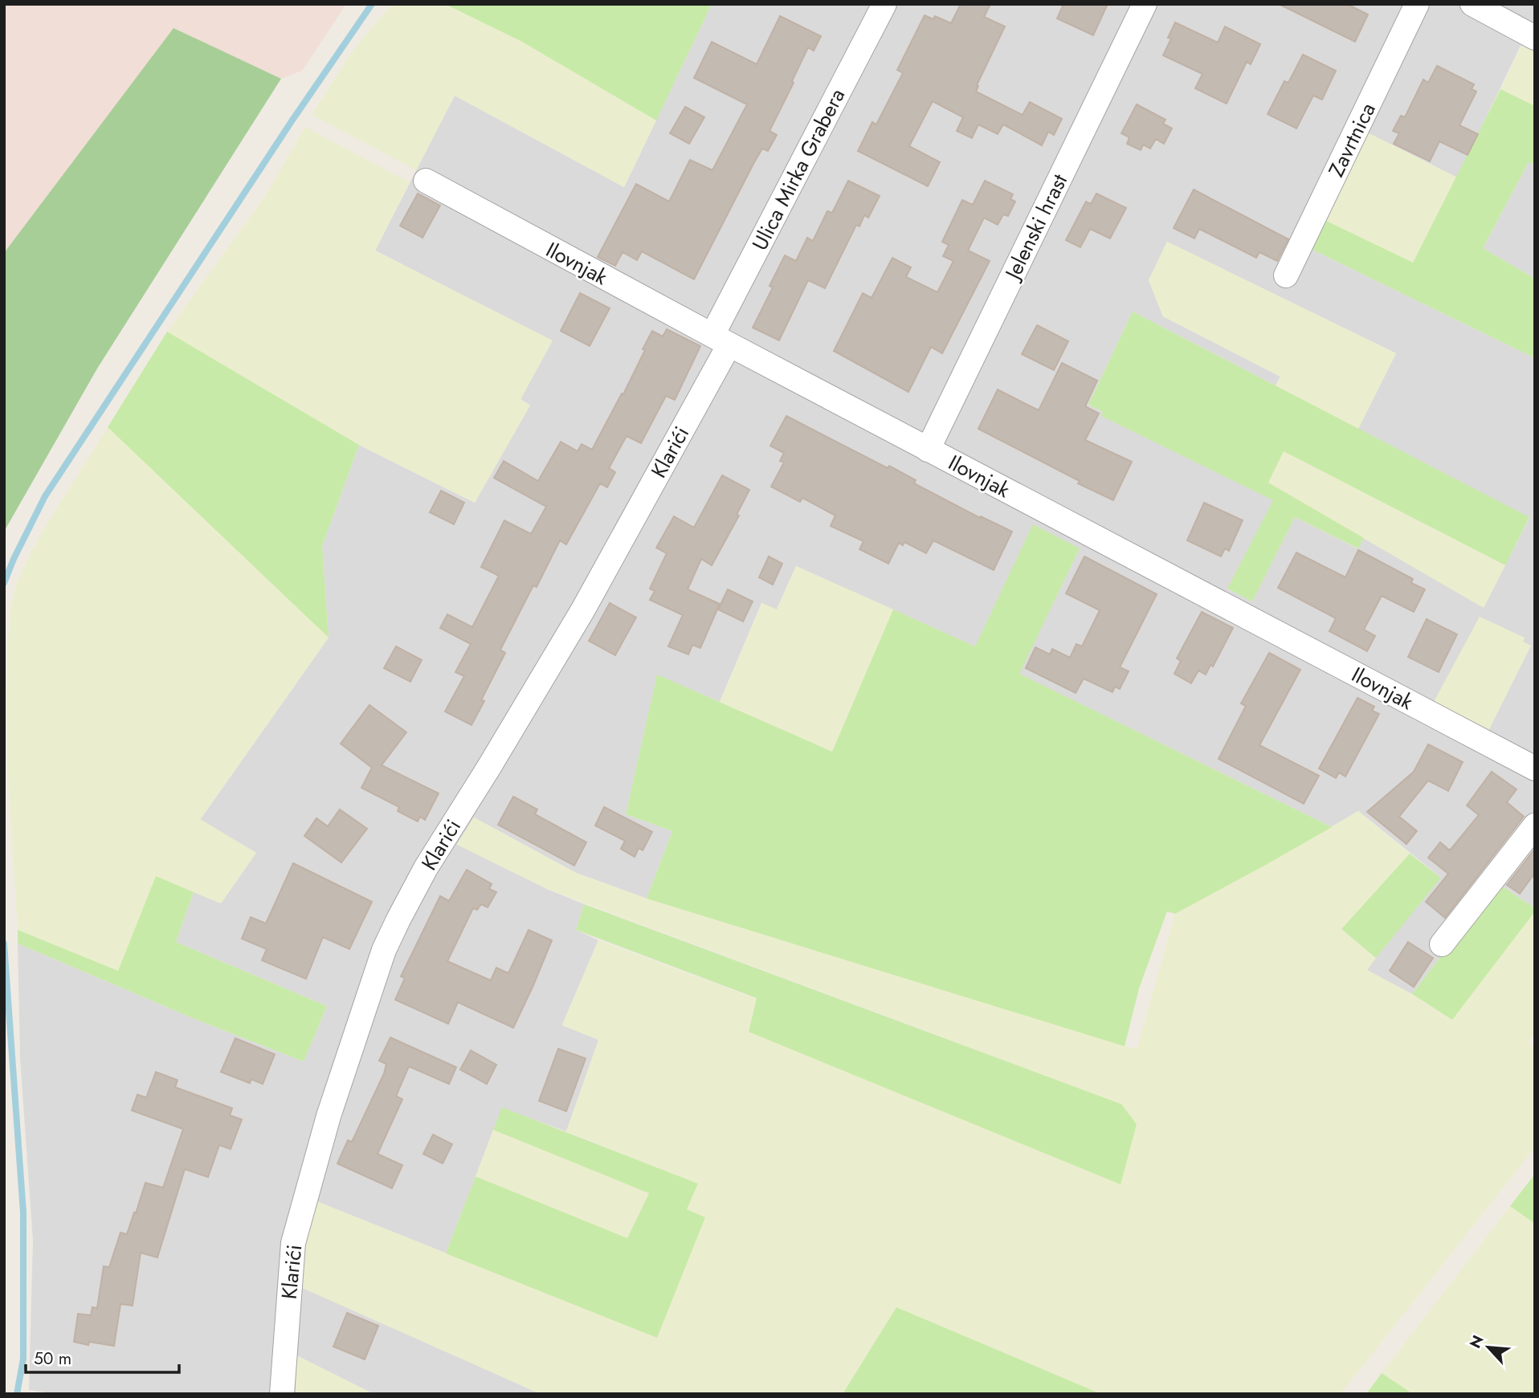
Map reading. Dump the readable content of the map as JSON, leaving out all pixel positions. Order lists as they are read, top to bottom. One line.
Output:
{"streets":{"street":["Zavrtnica","Ulica Mirka Grabera","Jelenski hrast","Ilovnjak","Klarići"]},"crossings":[["Ulica Mirka Grabera","Ilovnjak"],["Ulica Mirka Grabera","Klarići"],["Jelenski hrast","Ilovnjak"],["Ilovnjak","Klarići"]],"scale_bar":"50 m","north":"top left"}
